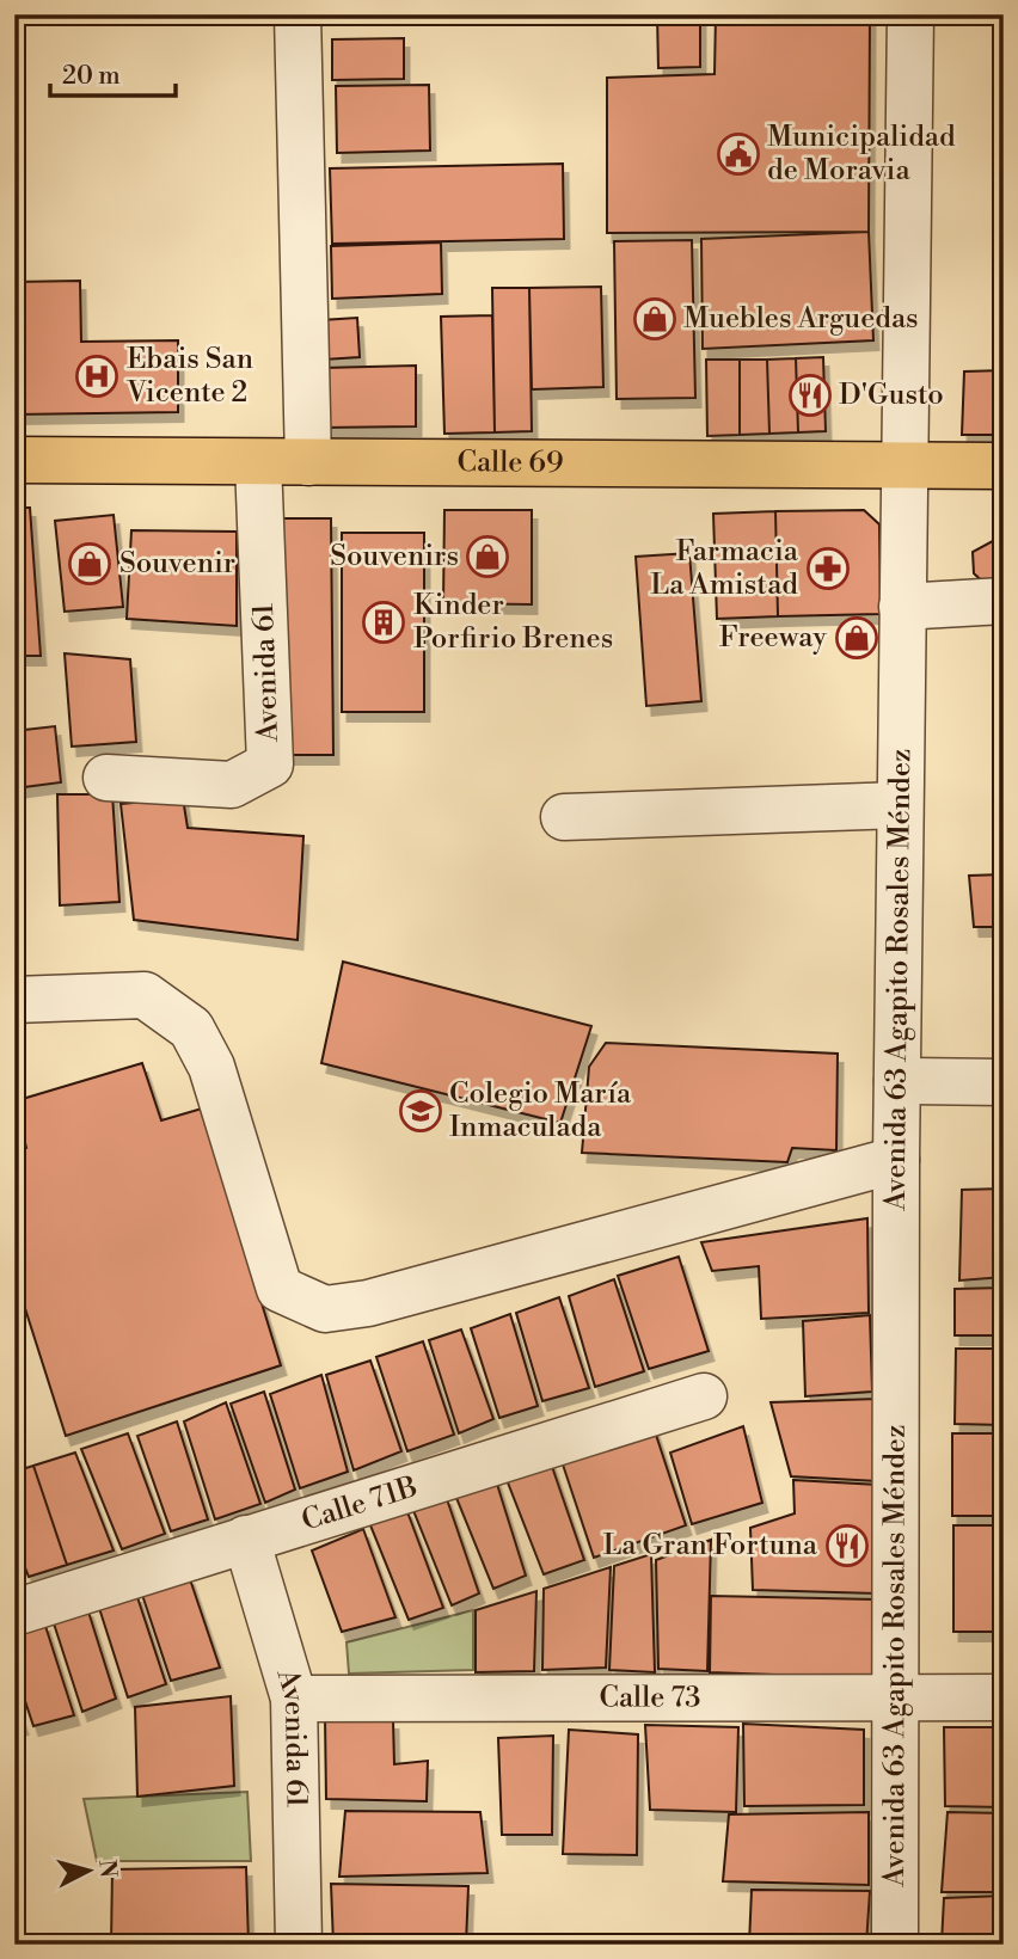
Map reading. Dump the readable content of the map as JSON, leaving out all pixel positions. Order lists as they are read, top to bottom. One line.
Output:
{"streets":{"main road":["Calle 69"],"street":["Avenida 61","Avenida 63 Agapito Rosales Méndez","Calle 71B","Calle 73"]},"crossings":[["Calle 69","Avenida 61"],["Calle 69","Avenida 63 Agapito Rosales Méndez"],["Avenida 61","Calle 71B"],["Avenida 61","Calle 73"],["Avenida 63 Agapito Rosales Méndez","Calle 73"]],"places":{"public building":["Municipalidad de Moravia"],"shop":["Muebles Arguedas","Souvenirs","Souvenir","Freeway"],"hospital":["Ebais San Vicente 2"],"restaurant":["D'Gusto","La Gran Fortuna"],"pharmacy":["Farmacia La Amistad"],"building":["Kinder Porfirio Brenes"],"school or university":["Colegio María Inmaculada"]},"scale_bar":"20 m","north":"right"}
